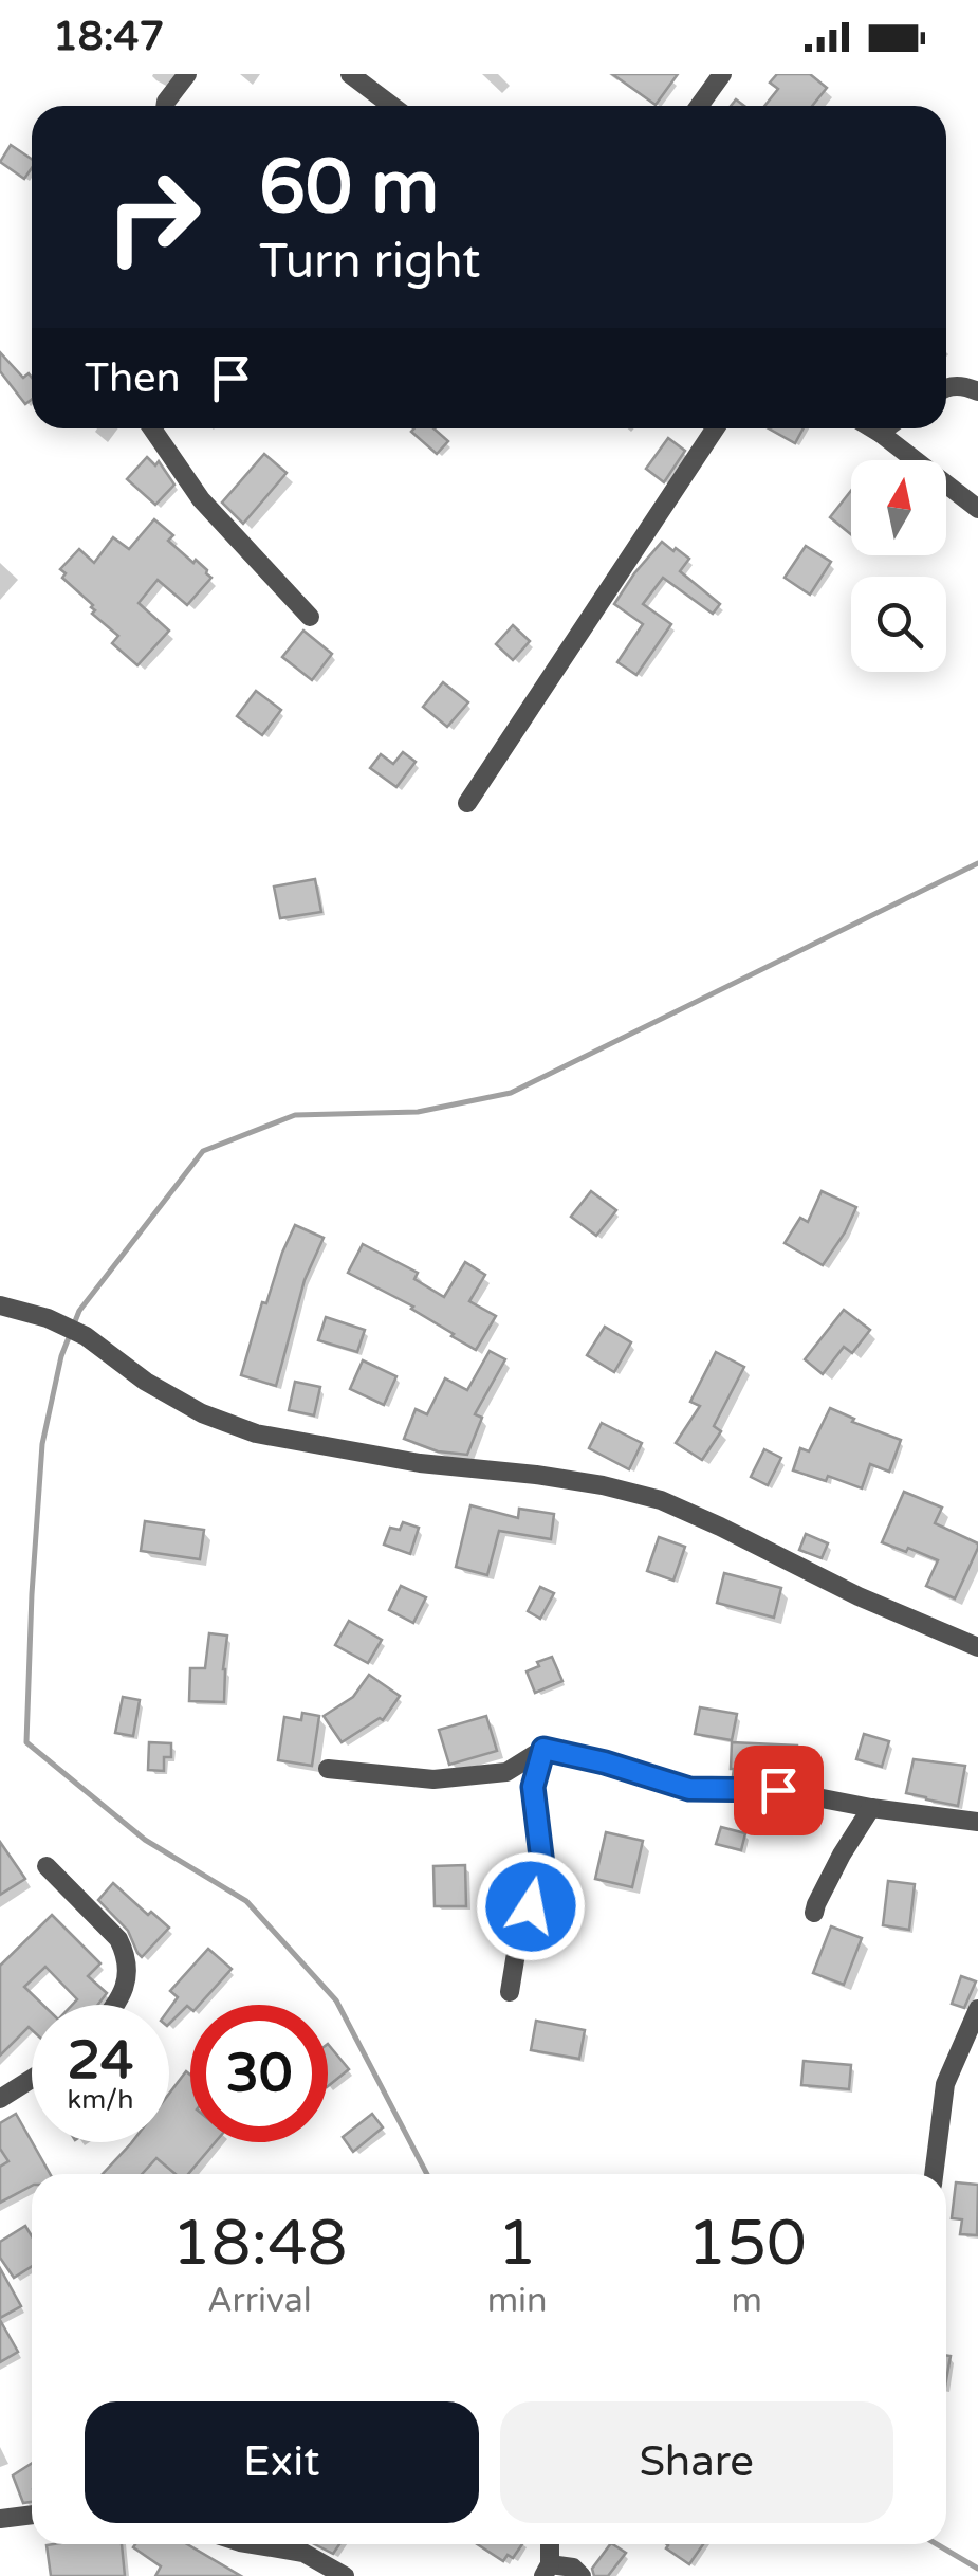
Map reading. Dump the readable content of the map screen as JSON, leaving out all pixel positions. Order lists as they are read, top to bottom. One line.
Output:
{"north":"top","page":{"status":"18:47","turn":["60 m","Turn right"],"then":"Then","speed":"24 km/h","limit":"30","eta":["18:48","Arrival","1","min","150","m"],"buttons":["Exit","Share"]}}
